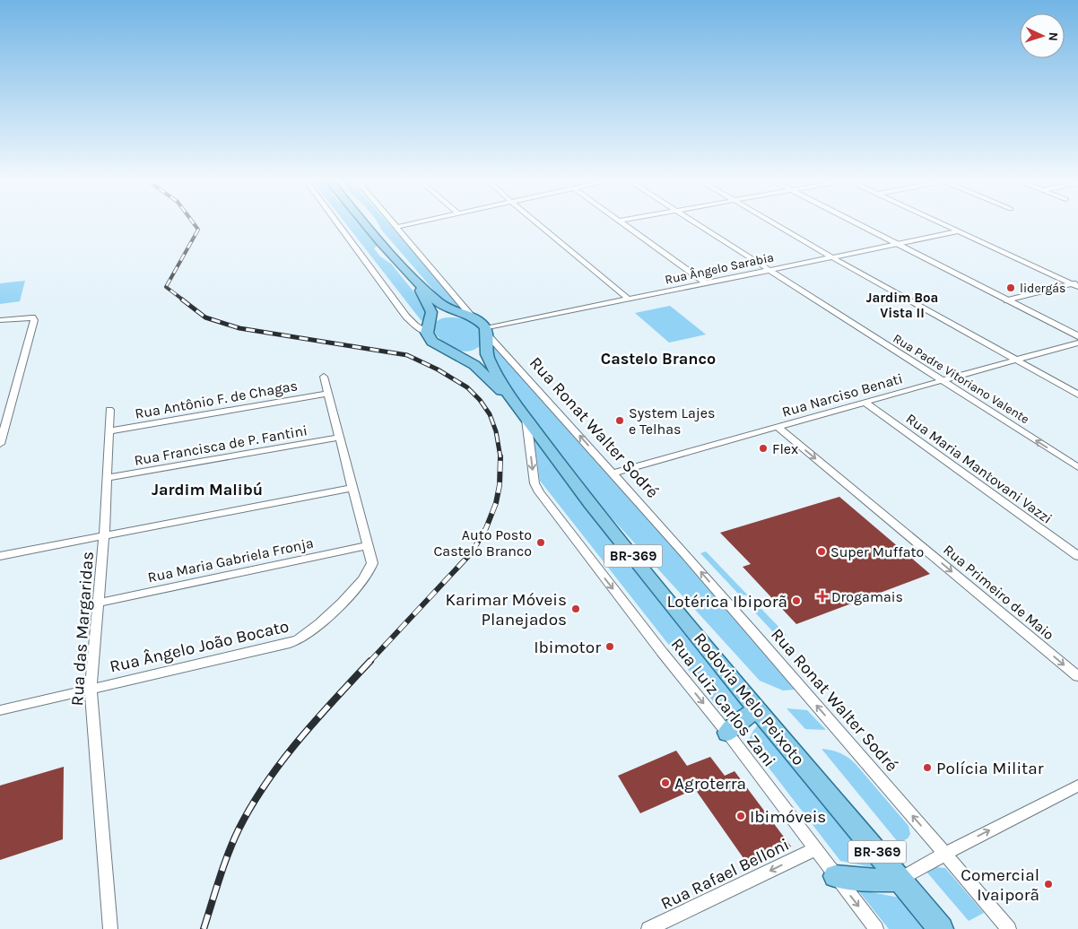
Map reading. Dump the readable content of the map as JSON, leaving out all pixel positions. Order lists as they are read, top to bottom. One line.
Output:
{"streets":{"main road":["BR-369","Rodovia Melo Peixoto"],"street":["Rua Ângelo Sarabia","Rua Padre Vitoriano Valente","Rua Narciso Benati","Rua Antônio F. de Chagas","Rua Ronat Walter Sodré","Rua Francisca de P. Fantini","Rua Maria Mantovani Vazzi","Rua Maria Gabriela Fronja","Rua Primeiro de Maio","Rua das Margaridas","Rua Ângelo João Bocato","Rua Luiz Carlos Zani","Rua Rafael Belloni"]},"crossings":[["Rua Ângelo Sarabia","Rua Padre Vitoriano Valente"],["Rua Ângelo Sarabia","Rua Ronat Walter Sodré"],["Rua Ângelo Sarabia","Rodovia Melo Peixoto"],["Rua Padre Vitoriano Valente","Rua Narciso Benati"],["Rua Narciso Benati","Rua Ronat Walter Sodré"],["Rua Narciso Benati","Rua Maria Mantovani Vazzi"],["Rua Narciso Benati","Rua Primeiro de Maio"],["Rua Antônio F. de Chagas","Rua das Margaridas"],["Rua Ronat Walter Sodré","Rodovia Melo Peixoto"],["Rua Francisca de P. Fantini","Rua das Margaridas"],["Rua Maria Gabriela Fronja","Rua das Margaridas"],["Rua Maria Gabriela Fronja","Rua Ângelo João Bocato"],["Rua das Margaridas","Rua Ângelo João Bocato"],["Rodovia Melo Peixoto","Rua Luiz Carlos Zani"],["Rua Luiz Carlos Zani","Rua Rafael Belloni"]],"one_way":["Rua Ronat Walter Sodré","Rua Primeiro de Maio","Rua Luiz Carlos Zani","Rua Rafael Belloni"],"districts":["Jardim Boa Vista II","Castelo Branco","Jardim Malibú"],"places":{"other":["lidergás","System Lajes e Telhas","Flex","Auto Posto Castelo Branco","Super Muffato","Lotérica Ibiporã","Karimar Móveis Planejados","Ibimotor","Polícia Militar","Agroterra","Ibimóveis","Comercial Ivaiporã"],"health":["Drogamais"]},"north":"right"}
